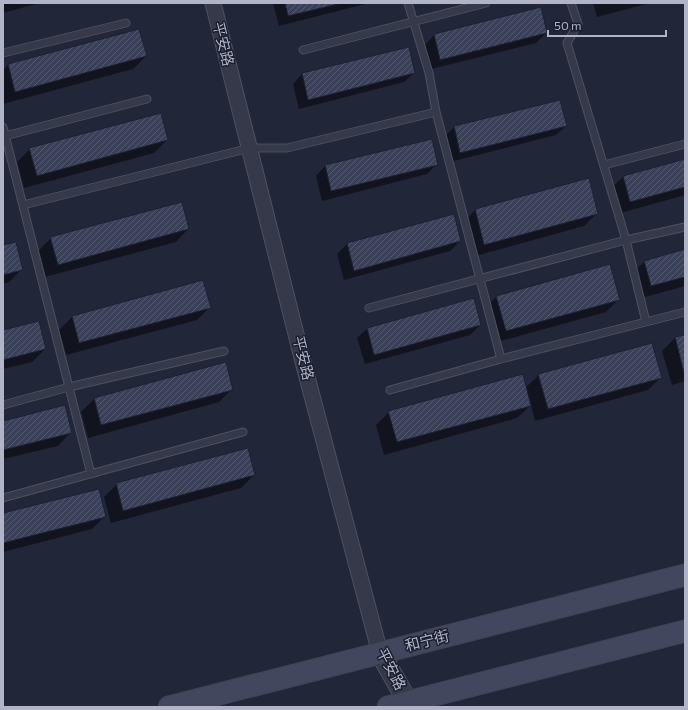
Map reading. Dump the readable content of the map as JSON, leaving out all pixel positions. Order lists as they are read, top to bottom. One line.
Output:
{"streets":{"main road":["和宁街"],"street":["平安路"]},"crossings":[["平安路","和宁街"]],"scale_bar":"50 m"}
